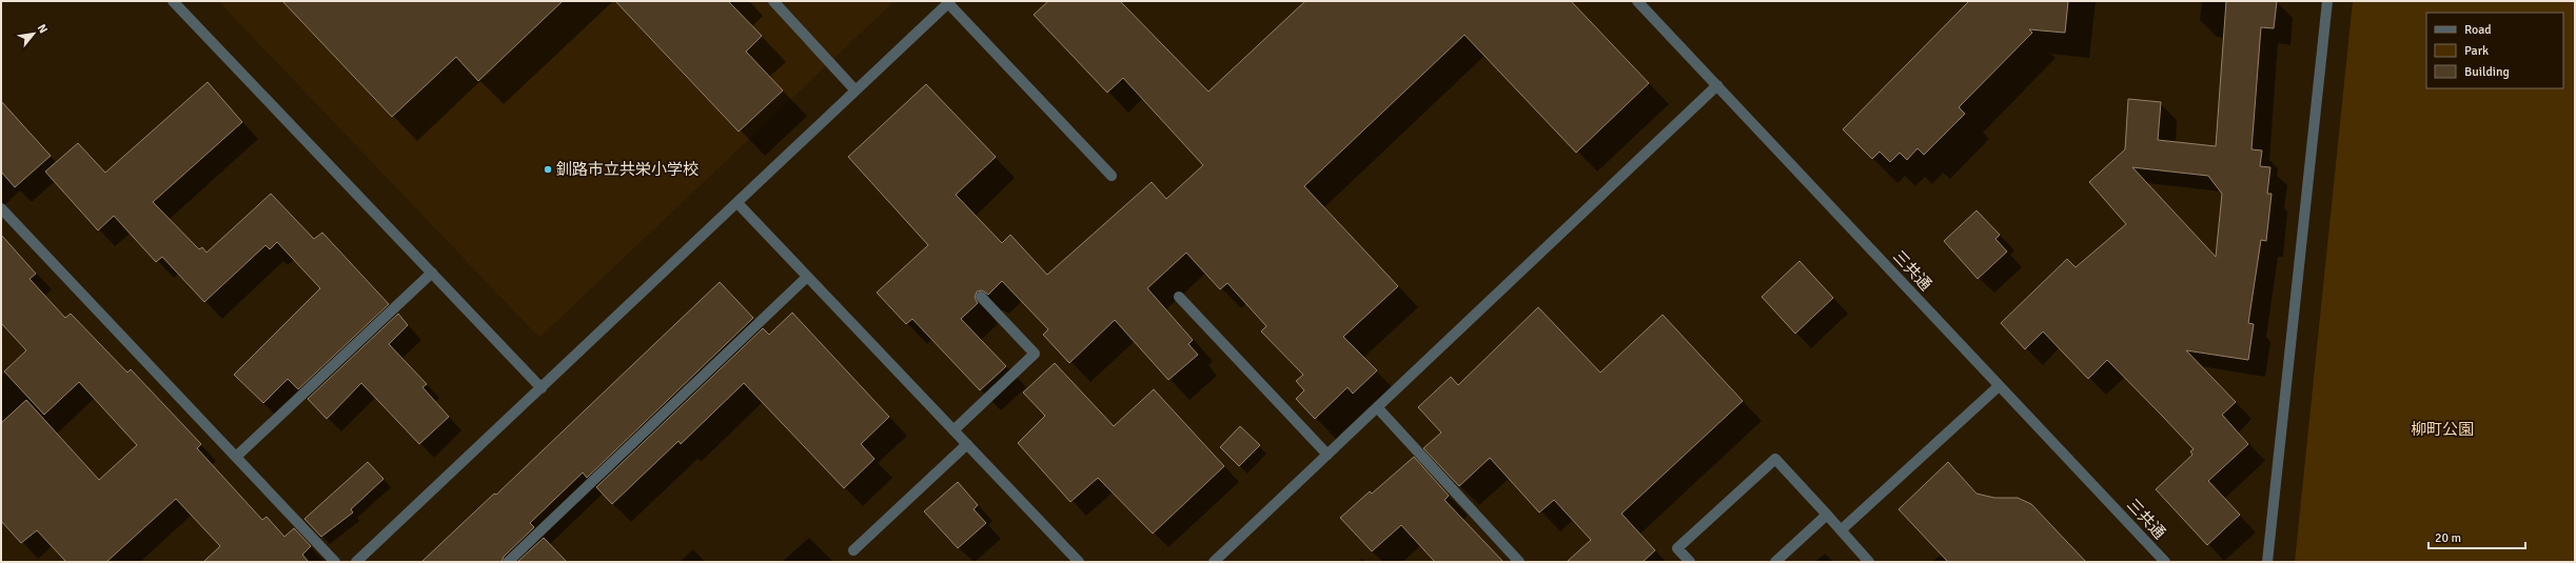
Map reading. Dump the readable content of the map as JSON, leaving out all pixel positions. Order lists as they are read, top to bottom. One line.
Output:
{"streets":{"street":["三共通"]},"parks":["柳町公園"],"places":["釧路市立共栄小学校"],"legend":["Road","Park","Building"],"scale_bar":"20 m","north":"top right"}
